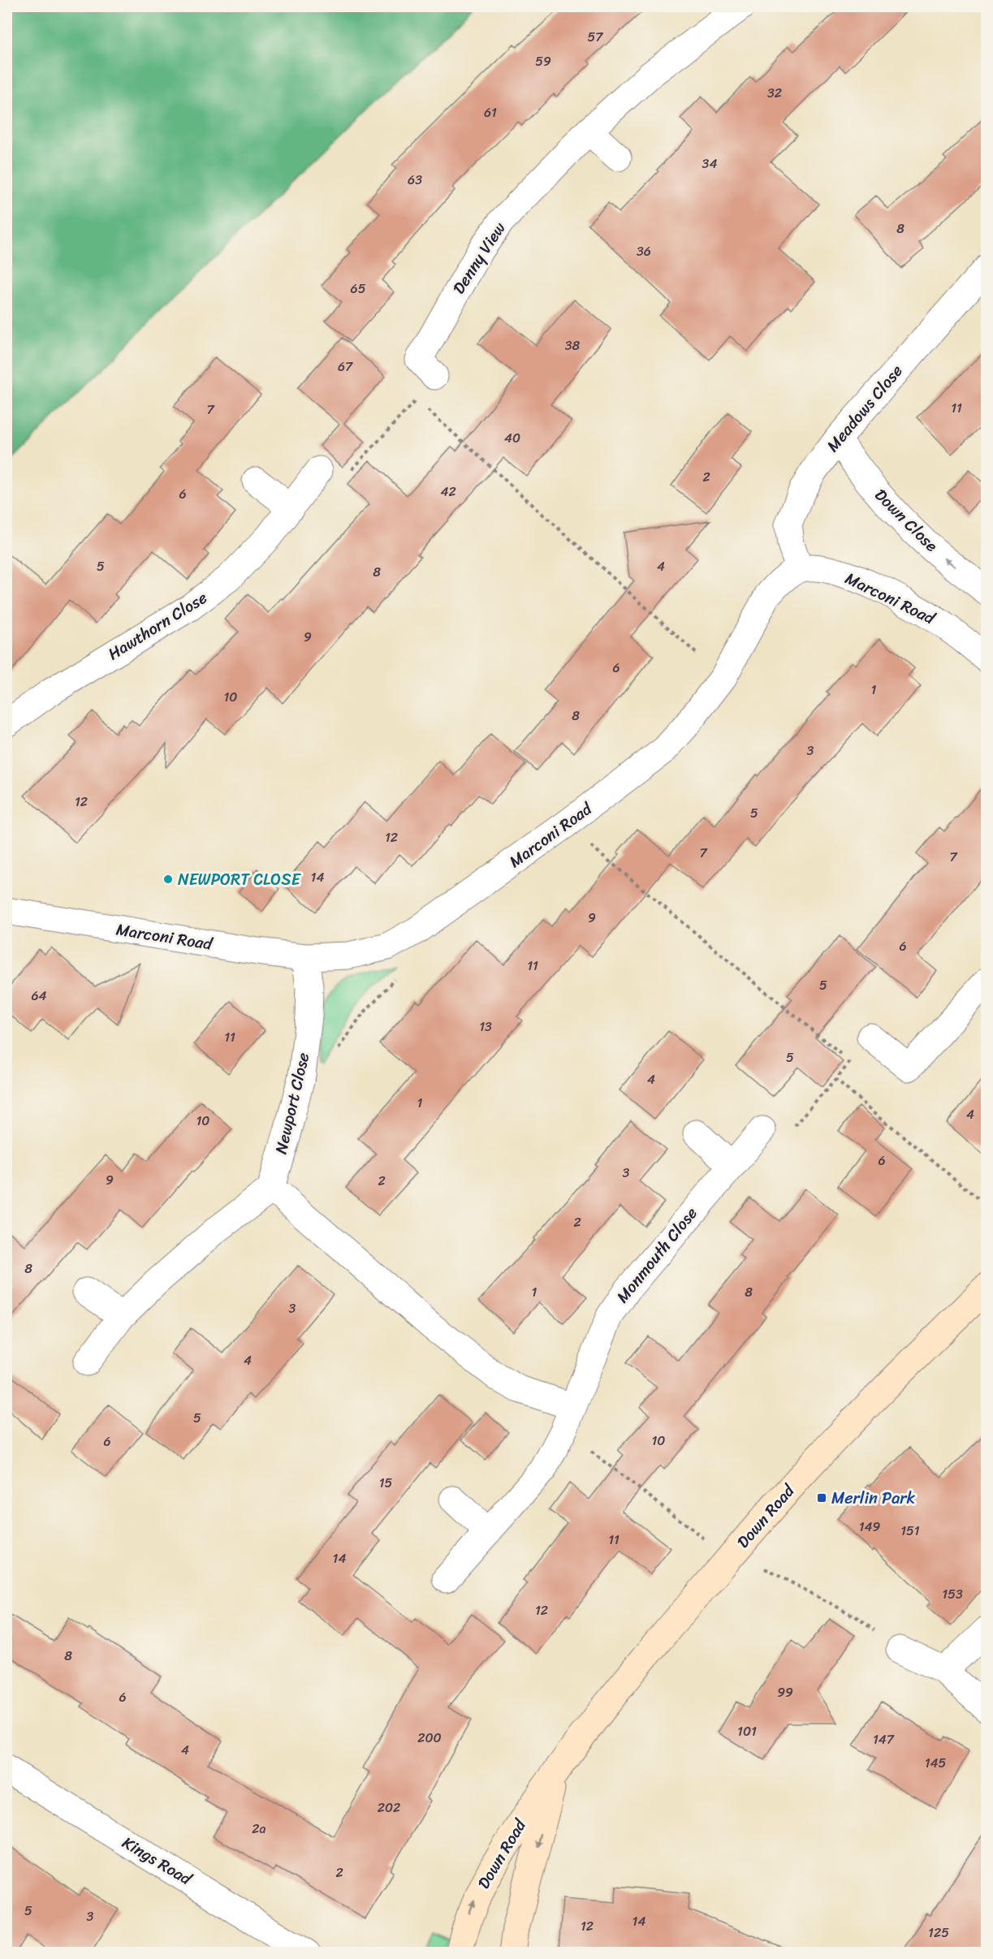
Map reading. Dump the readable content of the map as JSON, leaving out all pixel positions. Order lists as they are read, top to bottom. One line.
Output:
{"streets":{"street":["Denny View","Meadows Close","Down Close","Marconi Road","Hawthorn Close","Newport Close","Monmouth Close","Down Road","Kings Road"]},"crossings":[["Meadows Close","Down Close"],["Meadows Close","Marconi Road"],["Marconi Road","Newport Close"]],"one_way":["Down Close"],"places":{"other":["NEWPORT CLOSE"],"transit":["Merlin Park"]},"house_numbers":["57","59","32","61","34","63","8","36","65","38","67","11","7","40","2","42","6","5","4","8","9","6","1","10","8","3","12","5","12","7","7","14","9","6","11","5","64","13","11","5","4","1","4","10","6","3","9","2","2","8","1","8","3","4","5","10","6","15","149","151","11","14","153","12","8","99","6","101","200","147","4","145","202","2a","2","5","3","14","12","125"]}
